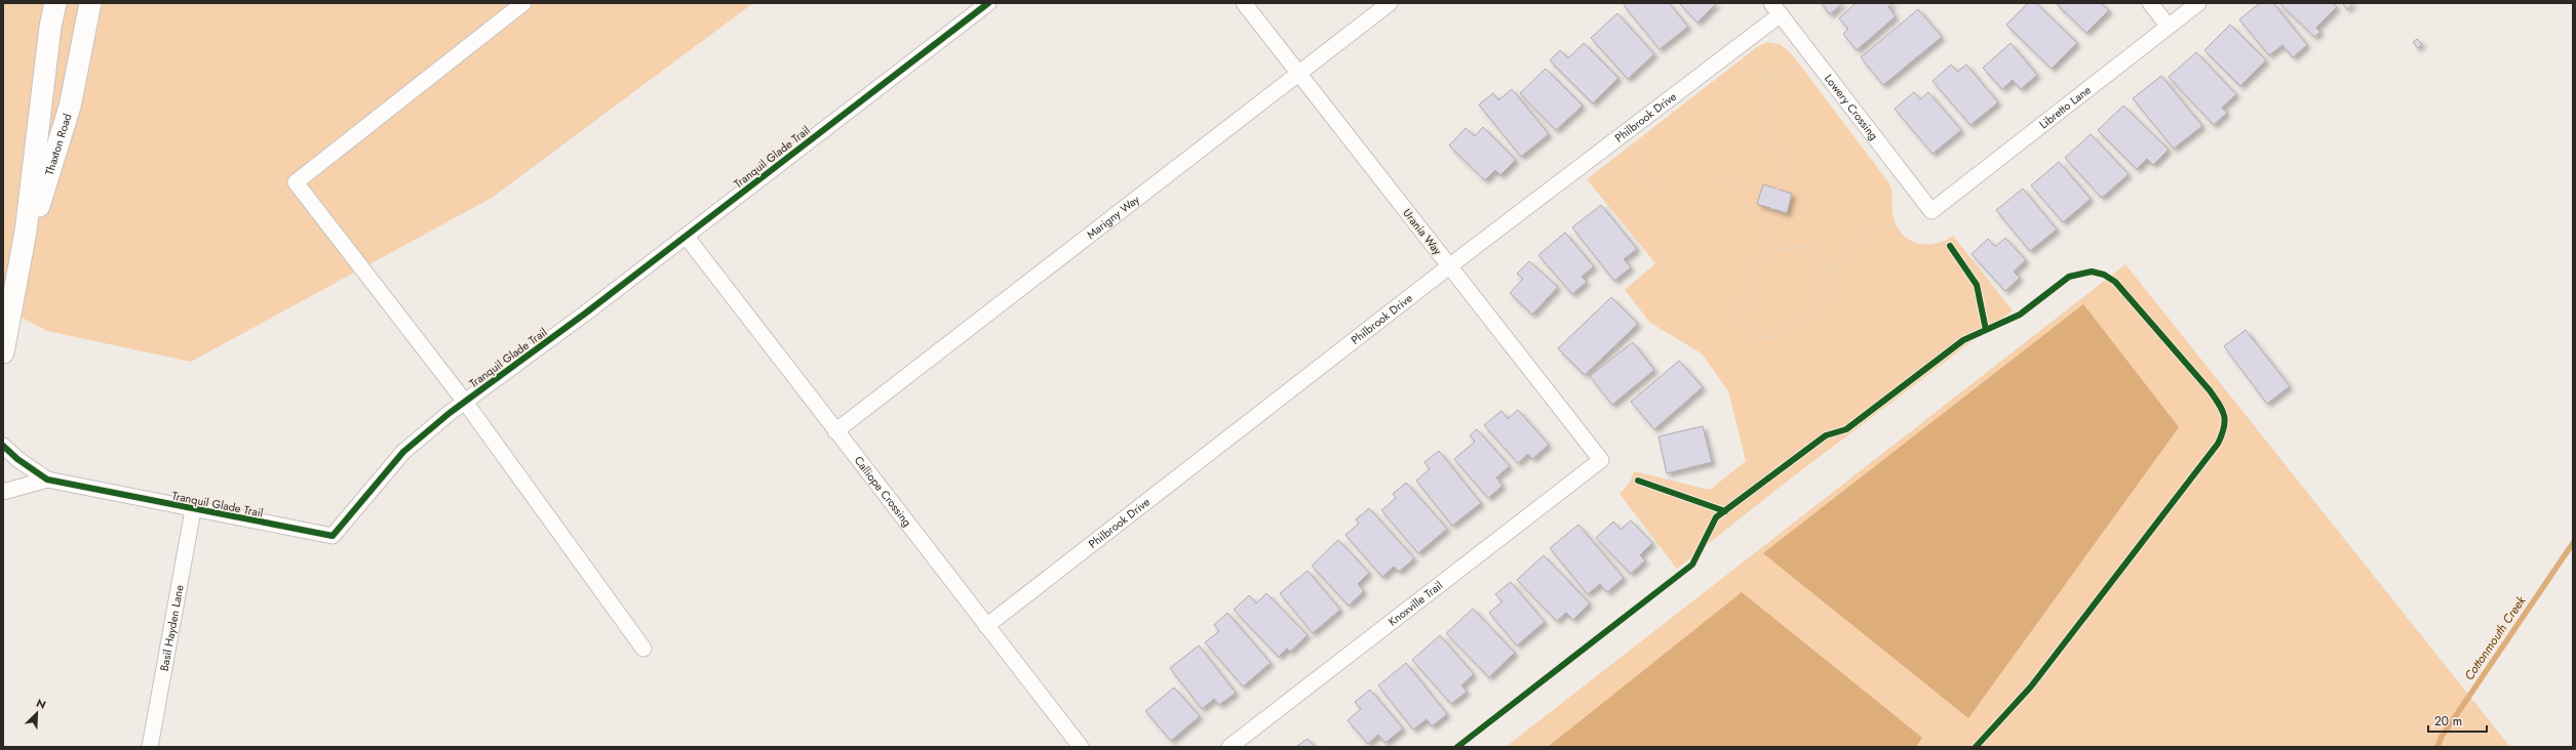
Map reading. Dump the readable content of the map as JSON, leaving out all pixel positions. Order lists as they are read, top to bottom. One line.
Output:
{"streets":{"main road":["Thaxton Road"],"street":["Lowery Crossing","Libretto Lane","Philbrook Drive","Tranquil Glade Trail","Marigny Way","Urania Way","Calliope Crossing","Knoxville Trail","Basil Hayden Lane"]},"crossings":[["Lowery Crossing","Libretto Lane"],["Lowery Crossing","Philbrook Drive"],["Philbrook Drive","Urania Way"],["Philbrook Drive","Calliope Crossing"],["Tranquil Glade Trail","Calliope Crossing"],["Tranquil Glade Trail","Basil Hayden Lane"],["Marigny Way","Urania Way"],["Marigny Way","Calliope Crossing"],["Urania Way","Knoxville Trail"]],"water":["Cottonmouth Creek"],"scale_bar":"20 m","north":"top right"}
